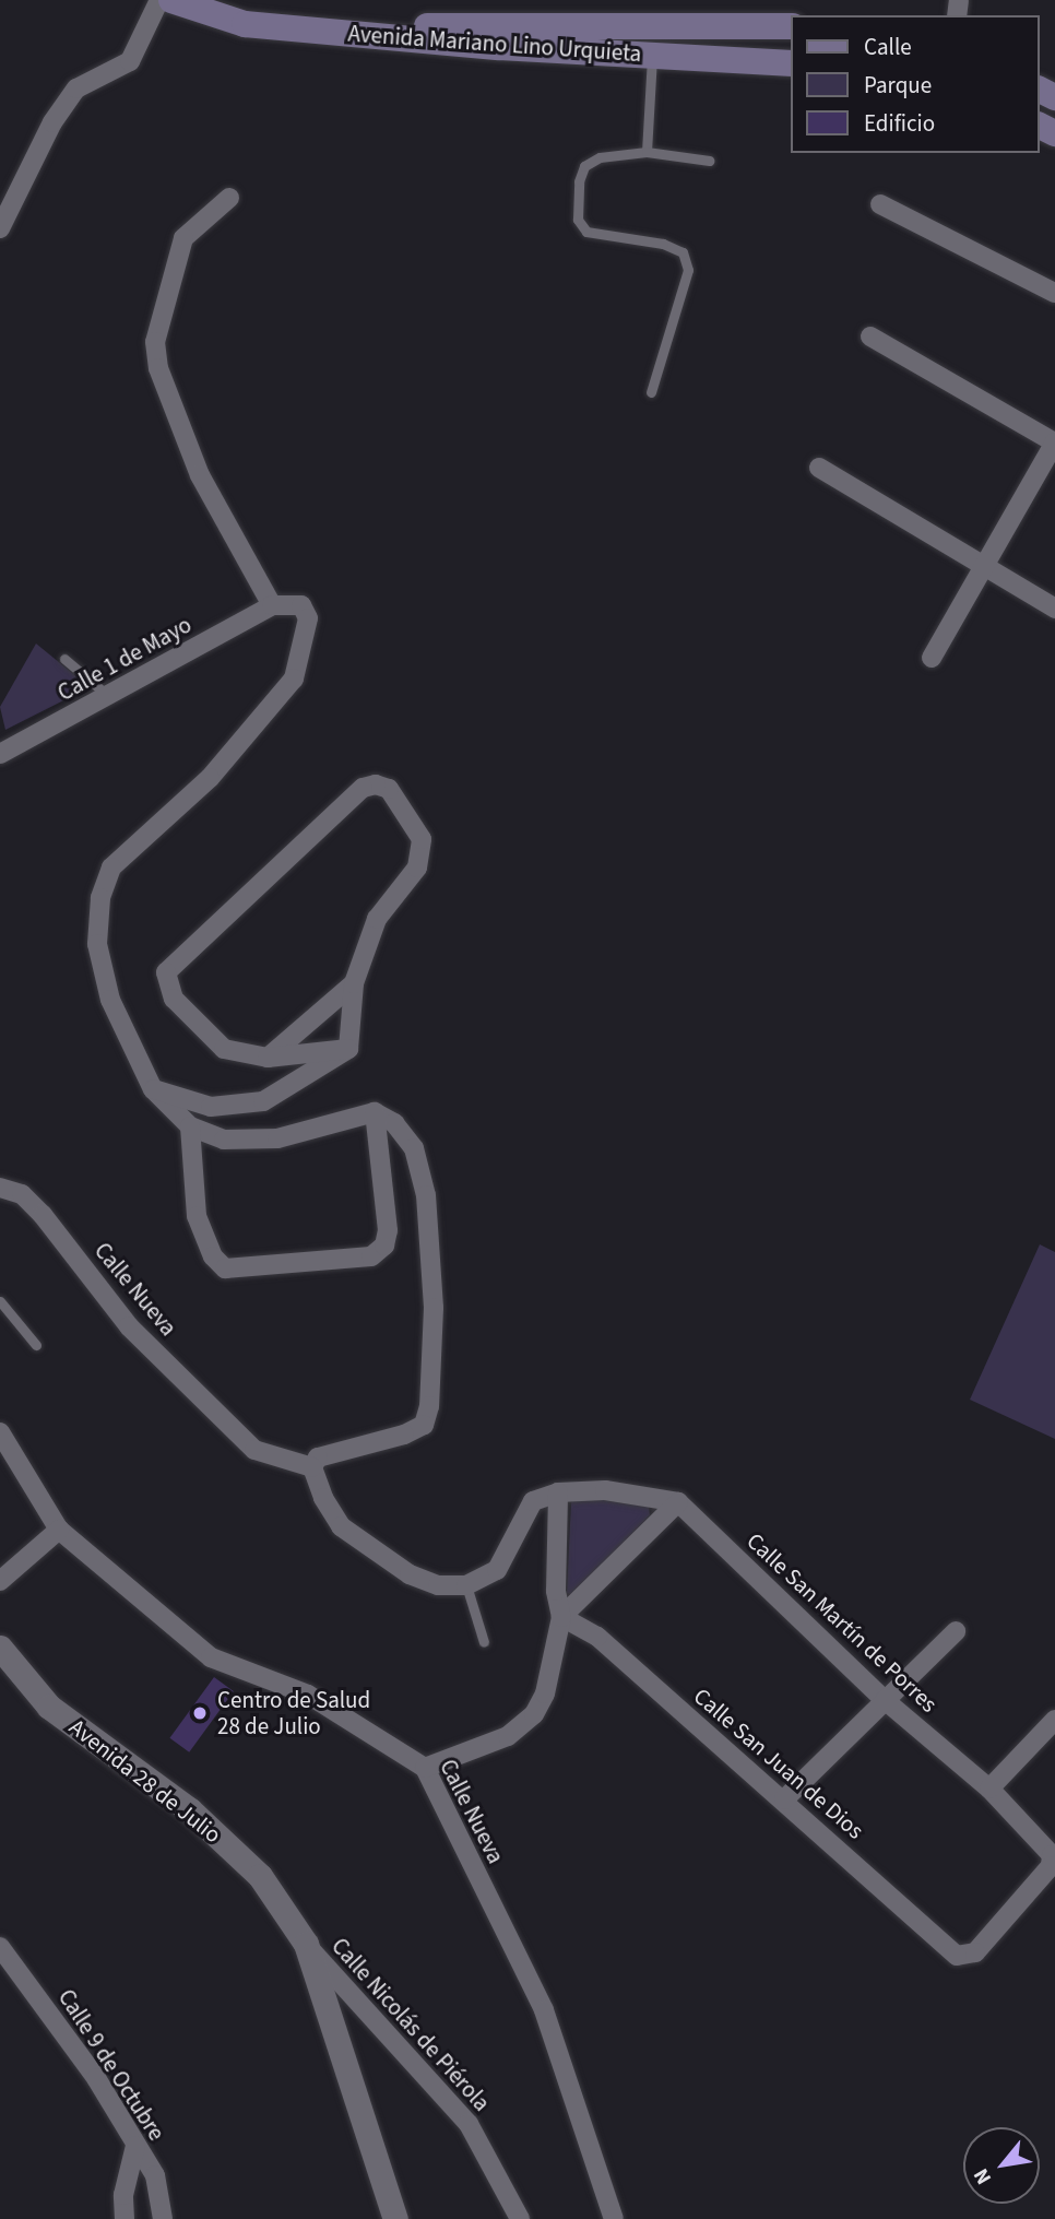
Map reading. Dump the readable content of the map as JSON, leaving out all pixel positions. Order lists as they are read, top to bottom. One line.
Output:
{"streets":{"main road":["Avenida Mariano Lino Urquieta"],"street":["Calle 1 de Mayo","Calle Nueva","Calle San Martín de Porres","Calle San Juan de Dios","Avenida 28 de Julio","Calle Nicolás de Piérola","Calle 9 de Octubre"]},"crossings":[["Calle San Martín de Porres","Calle San Juan de Dios"],["Avenida 28 de Julio","Calle Nicolás de Piérola"]],"places":["Centro de Salud 28 de Julio"],"legend":["Calle","Parque","Edificio"],"north":"bottom left"}
